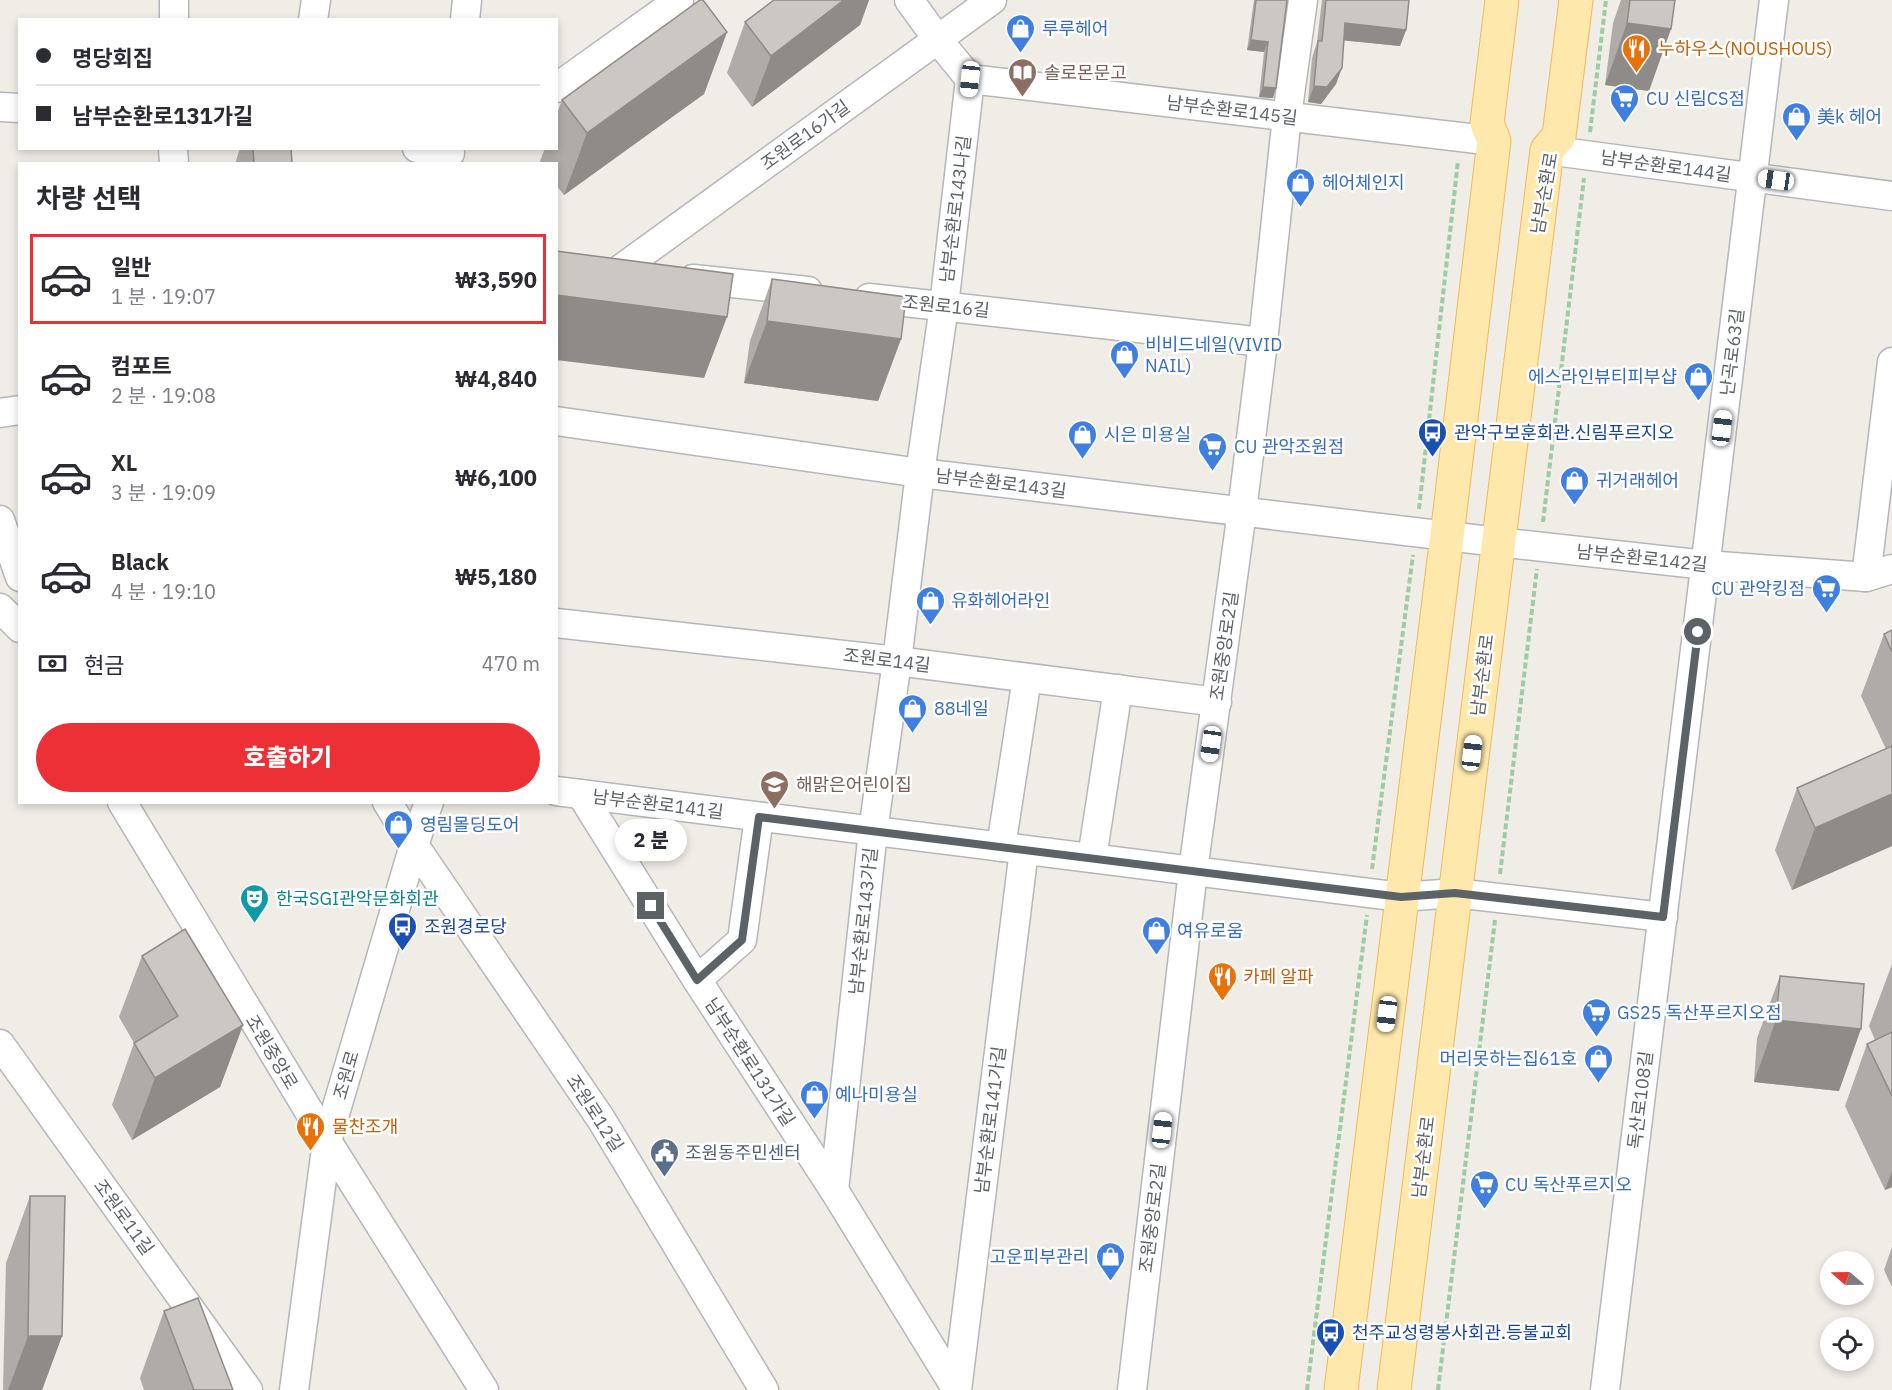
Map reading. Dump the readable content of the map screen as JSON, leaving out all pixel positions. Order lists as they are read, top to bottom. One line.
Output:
{"streets":{"main road":["남부순환로"],"street":["남부순환로145길","조원로16가길","남부순환로144길","남부순환로143나길","조원로16길","난곡로63길","남부순환로143길","남부순환로142길","조원중앙로2길","조원로14길","남부순환로141길","남부순환로143가길","조원중앙로","남부순환로131가길","조원로","독산로108길","조원로12길","남부순환로141가길","조원로11길"]},"crossings":[["남부순환로145길","남부순환로143나길"],["남부순환로145길","조원중앙로2길"],["조원로16가길","조원로16길"],["남부순환로144길","남부순환로"],["남부순환로144길","난곡로63길"],["남부순환로","남부순환로143길"],["남부순환로","남부순환로142길"],["남부순환로","남부순환로141길"],["남부순환로143나길","조원로16길"],["남부순환로143나길","남부순환로143길"],["남부순환로143나길","남부순환로143가길"],["조원로16길","조원중앙로2길"],["난곡로63길","남부순환로142길"],["난곡로63길","남부순환로141길"],["난곡로63길","독산로108길"],["남부순환로143길","남부순환로142길"],["남부순환로143길","조원중앙로2길"],["남부순환로143길","남부순환로143가길"],["조원중앙로2길","조원로14길"],["조원중앙로2길","남부순환로141길"],["조원로14길","남부순환로143가길"],["남부순환로141길","남부순환로143가길"],["남부순환로141길","남부순환로131가길"],["남부순환로141길","독산로108길"],["남부순환로141길","남부순환로141가길"],["남부순환로143가길","남부순환로131가길"],["조원중앙로","조원로"],["남부순환로131가길","남부순환로141가길"],["조원로","조원로12길"]],"places":{"shop":["루루헤어","美k 헤어","헤어체인지","비비드네일(VIVID NAIL)","에스라인뷰티피부샵","시은 미용실","귀거래헤어","유화헤어라인","88네일","영림몰딩도어","여유로움","머리못하는집61호","예나미용실","고운피부관리"],"restaurant":["누하우스(NOUSHOUS)","카페 알파","물찬조개"],"library":["솔로몬문고"],"supermarket":["CU 신림CS점","CU 관악조원점","CU 관악킹점","GS25 독산푸르지오점","CU 독산푸르지오"],"bus stop":["관악구보훈회관.신림푸르지오","조원경로당","천주교성령봉사회관.등불교회"],"school or university":["해맑은어린이집"],"theatre":["한국SGI관악문화회관"],"public building":["조원동주민센터"]},"north":"left","page":{"banner":["명당회집","남부순환로131가길"],"heading":"차량 선택","list":[{"name":"일반","note":"1 분 · 19:07","value":"₩3,590"},{"name":"컴포트","note":"2 분 · 19:08","value":"₩4,840"},{"name":"XL","note":"3 분 · 19:09","value":"₩6,100"},{"name":"Black","note":"4 분 · 19:10","value":"₩5,180"}],"pay":["현금","470 m"],"buttons":"호출하기","bubble":"2 분"}}
